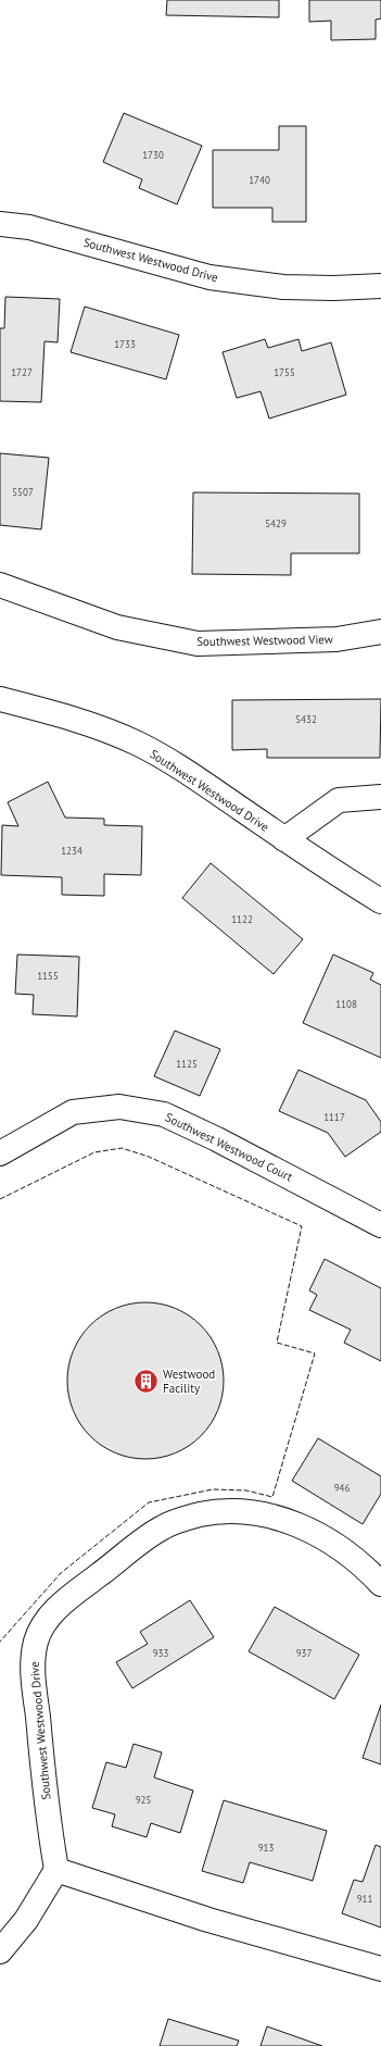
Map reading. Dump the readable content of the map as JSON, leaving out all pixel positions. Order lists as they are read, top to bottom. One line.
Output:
{"streets":{"street":["Southwest Westwood Drive","Southwest Westwood View","Southwest Westwood Court"]},"places":{"building":["Westwood Facility"]},"house_numbers":["1730","1740","1733","1727","1755","5507","5429","5432","1234","1122","1155","1108","1125","1117","946","933","937","925","913","911"]}
